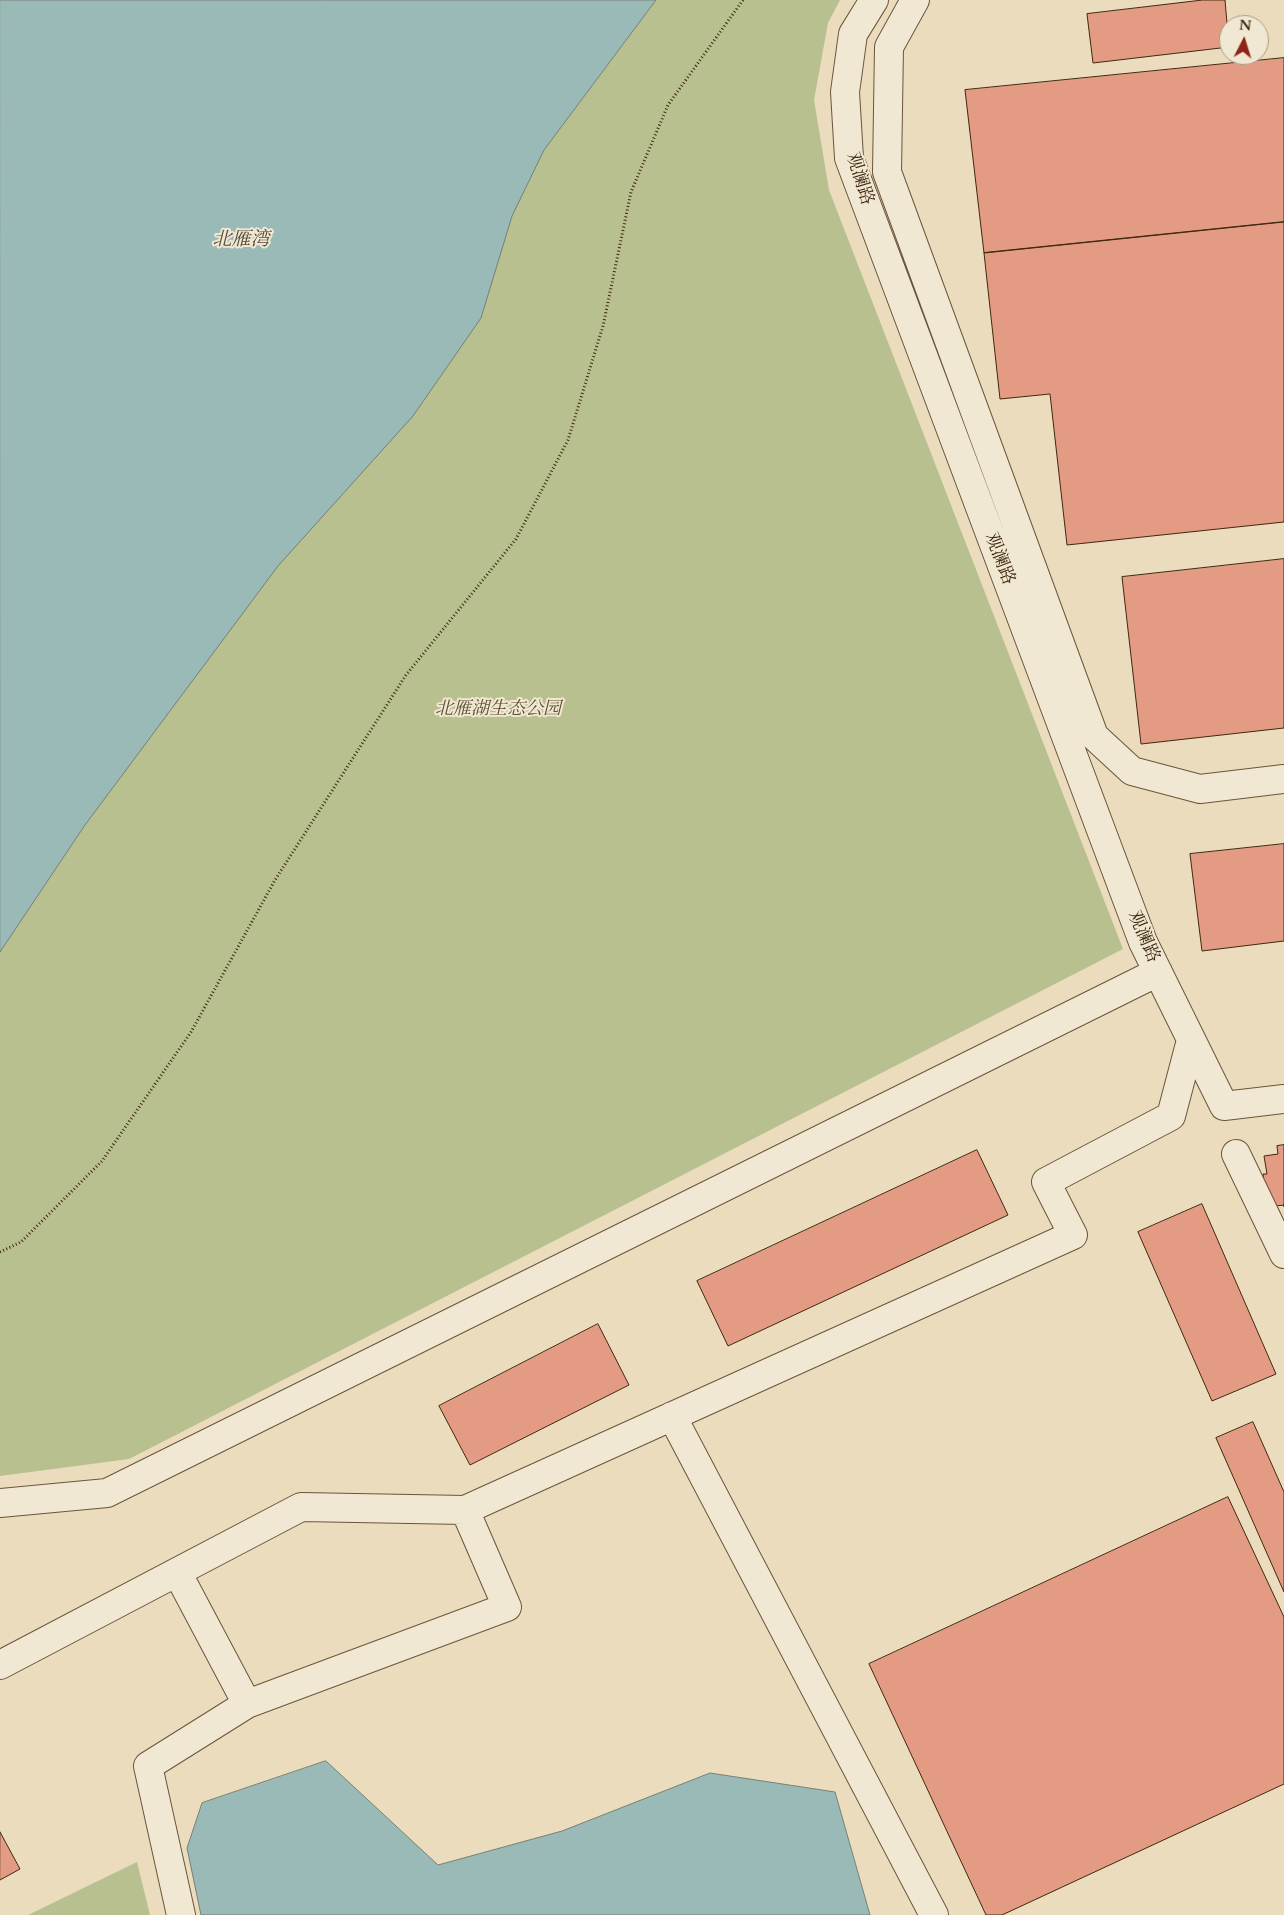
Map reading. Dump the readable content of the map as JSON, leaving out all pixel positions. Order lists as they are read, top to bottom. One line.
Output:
{"streets":{"street":["观澜路"]},"water":["北雁湾"],"parks":["北雁湖生态公园"],"north":"top"}
